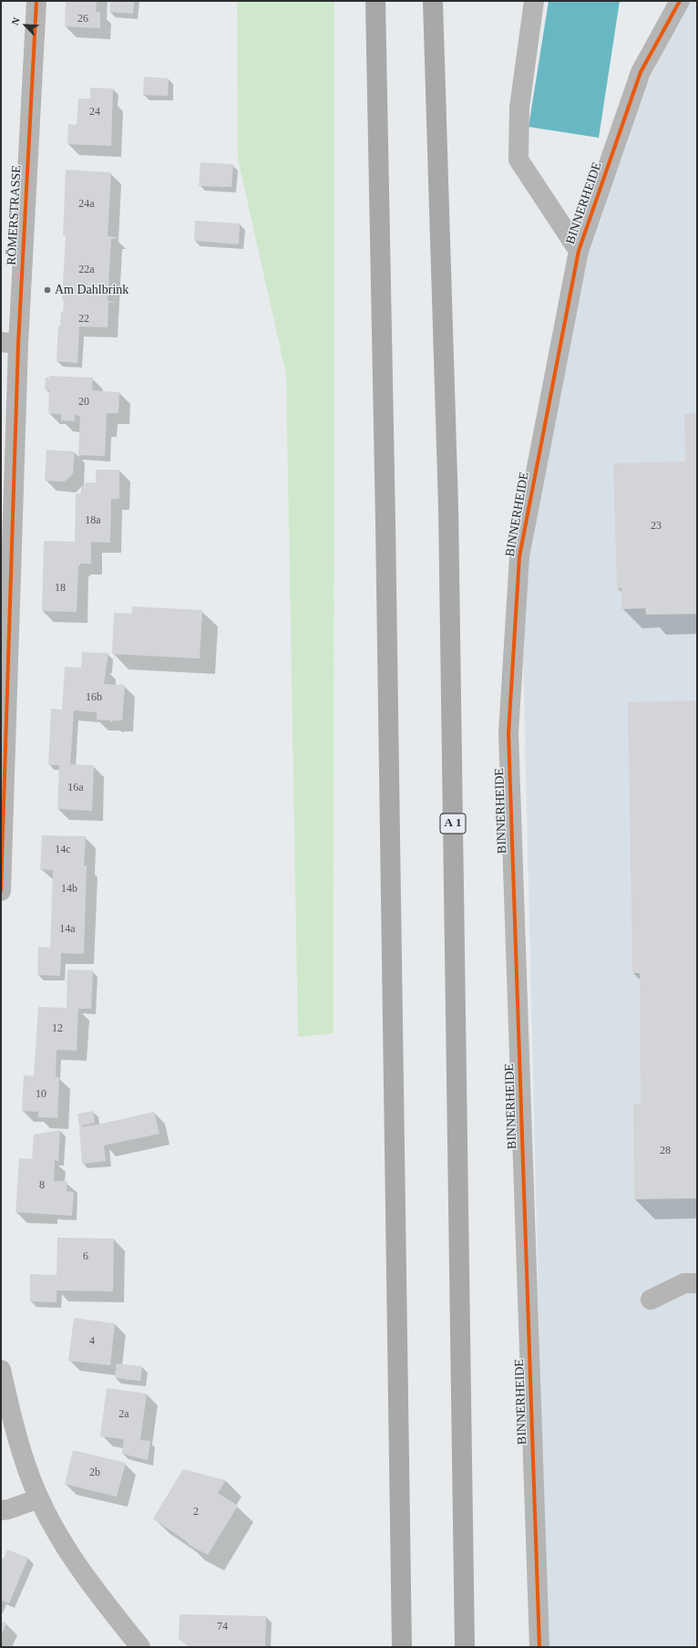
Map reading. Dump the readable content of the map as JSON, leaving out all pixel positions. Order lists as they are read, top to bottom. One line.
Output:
{"streets":{"highway":["A 1"],"street":["BINNERHEIDE","RÖMERSTRASSE"]},"places":["Am Dahlbrink"],"house_numbers":["26","24","24a","22a","22","20","18a","23","18","16b","16a","14c","14b","14a","12","10","28","8","6","4","2a","2b","2","74"],"north":"top left"}
